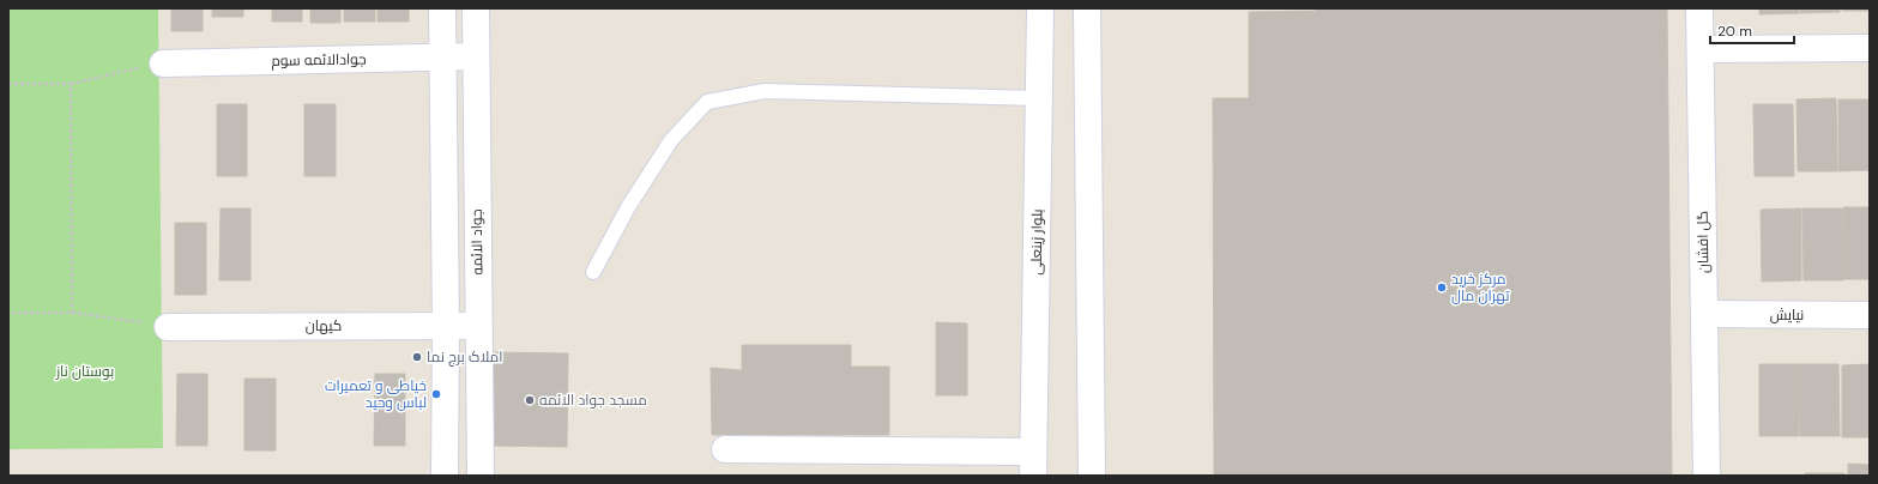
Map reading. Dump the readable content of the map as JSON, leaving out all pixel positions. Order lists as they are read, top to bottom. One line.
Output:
{"streets":{"street":["جوادالائمه سوم","جواد الائمه","بلوار زینعلی","گل افشان","نیایش","کیهان"]},"crossings":[["جوادالائمه سوم","جواد الائمه"],["جواد الائمه","کیهان"],["گل افشان","نیایش"]],"parks":["بوستان ناز"],"places":["مرکز خرید تهران مال","املاک برج نما","خیاطی و تعمیرات لباس وحید","مسجد جواد الائمه"],"scale_bar":"20 m"}
